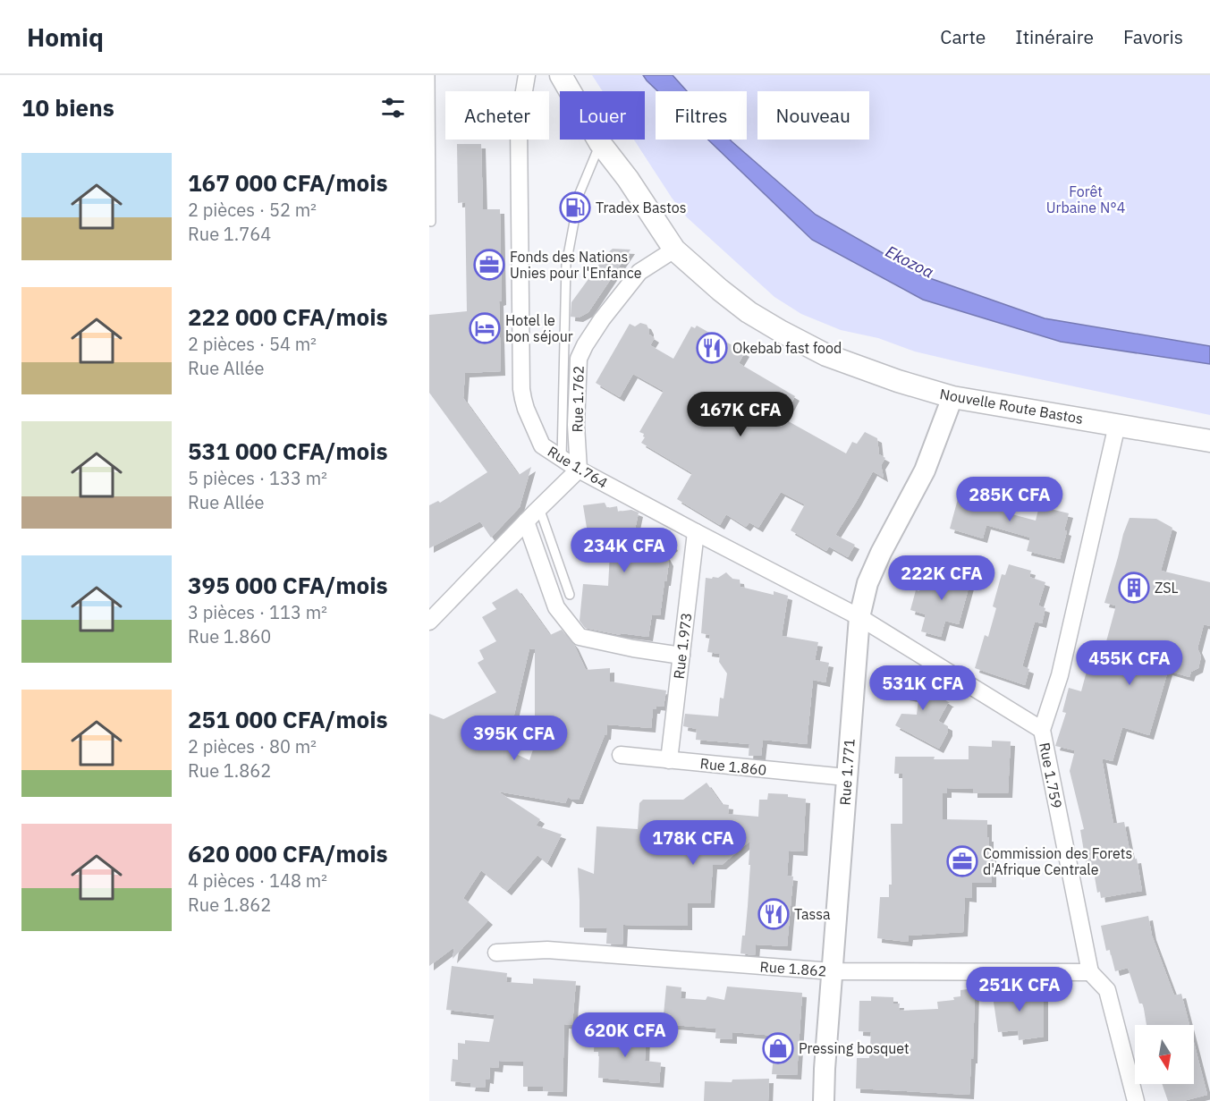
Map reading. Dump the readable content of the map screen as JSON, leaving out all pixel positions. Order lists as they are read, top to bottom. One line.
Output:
{"streets":{"main road":["Nouvelle Route Bastos"],"street":["Rue 1.762","Rue 1.764","Rue 1.973","Rue 1.860","Rue 1.771","Rue 1.759","Rue 1.862"]},"crossings":[["Rue 1.762","Nouvelle Route Bastos"],["Rue 1.762","Rue 1.764"],["Nouvelle Route Bastos","Rue 1.771"],["Nouvelle Route Bastos","Rue 1.759"],["Rue 1.764","Rue 1.973"],["Rue 1.764","Rue 1.771"],["Rue 1.764","Rue 1.759"],["Rue 1.973","Rue 1.860"],["Rue 1.860","Rue 1.771"],["Rue 1.771","Rue 1.862"],["Rue 1.759","Rue 1.862"]],"water":["Ekozoa"],"parks":["Forêt Urbaine N°4"],"places":{"fuel station":["Tradex Bastos"],"office":["Fonds des Nations Unies pour l'Enfance","Commission des Forets d'Afrique Centrale"],"hotel":["Hotel le bon séjour"],"restaurant":["Okebab fast food","Tassa"],"building":["ZSL"],"shop":["Pressing bosquet"]},"north":"bottom","page":{"header":"Homiq","nav":["Carte","Itinéraire","Favoris"],"heading":"10 biens","chip":["Acheter","Louer","Filtres","Nouveau"],"list":[{"name":"167 000 CFA/mois","note":"2 pièces · 52 m² · Rue 1.764"},{"name":"222 000 CFA/mois","note":"2 pièces · 54 m² · Rue Allée"},{"name":"531 000 CFA/mois","note":"5 pièces · 133 m² · Rue Allée"},{"name":"395 000 CFA/mois","note":"3 pièces · 113 m² · Rue 1.860"},{"name":"251 000 CFA/mois","note":"2 pièces · 80 m² · Rue 1.862"},{"name":"620 000 CFA/mois","note":"4 pièces · 148 m² · Rue 1.862"}],"price":["167K CFA","285K CFA","234K CFA","222K CFA","455K CFA","531K CFA","395K CFA","178K CFA","251K CFA","620K CFA"]}}
